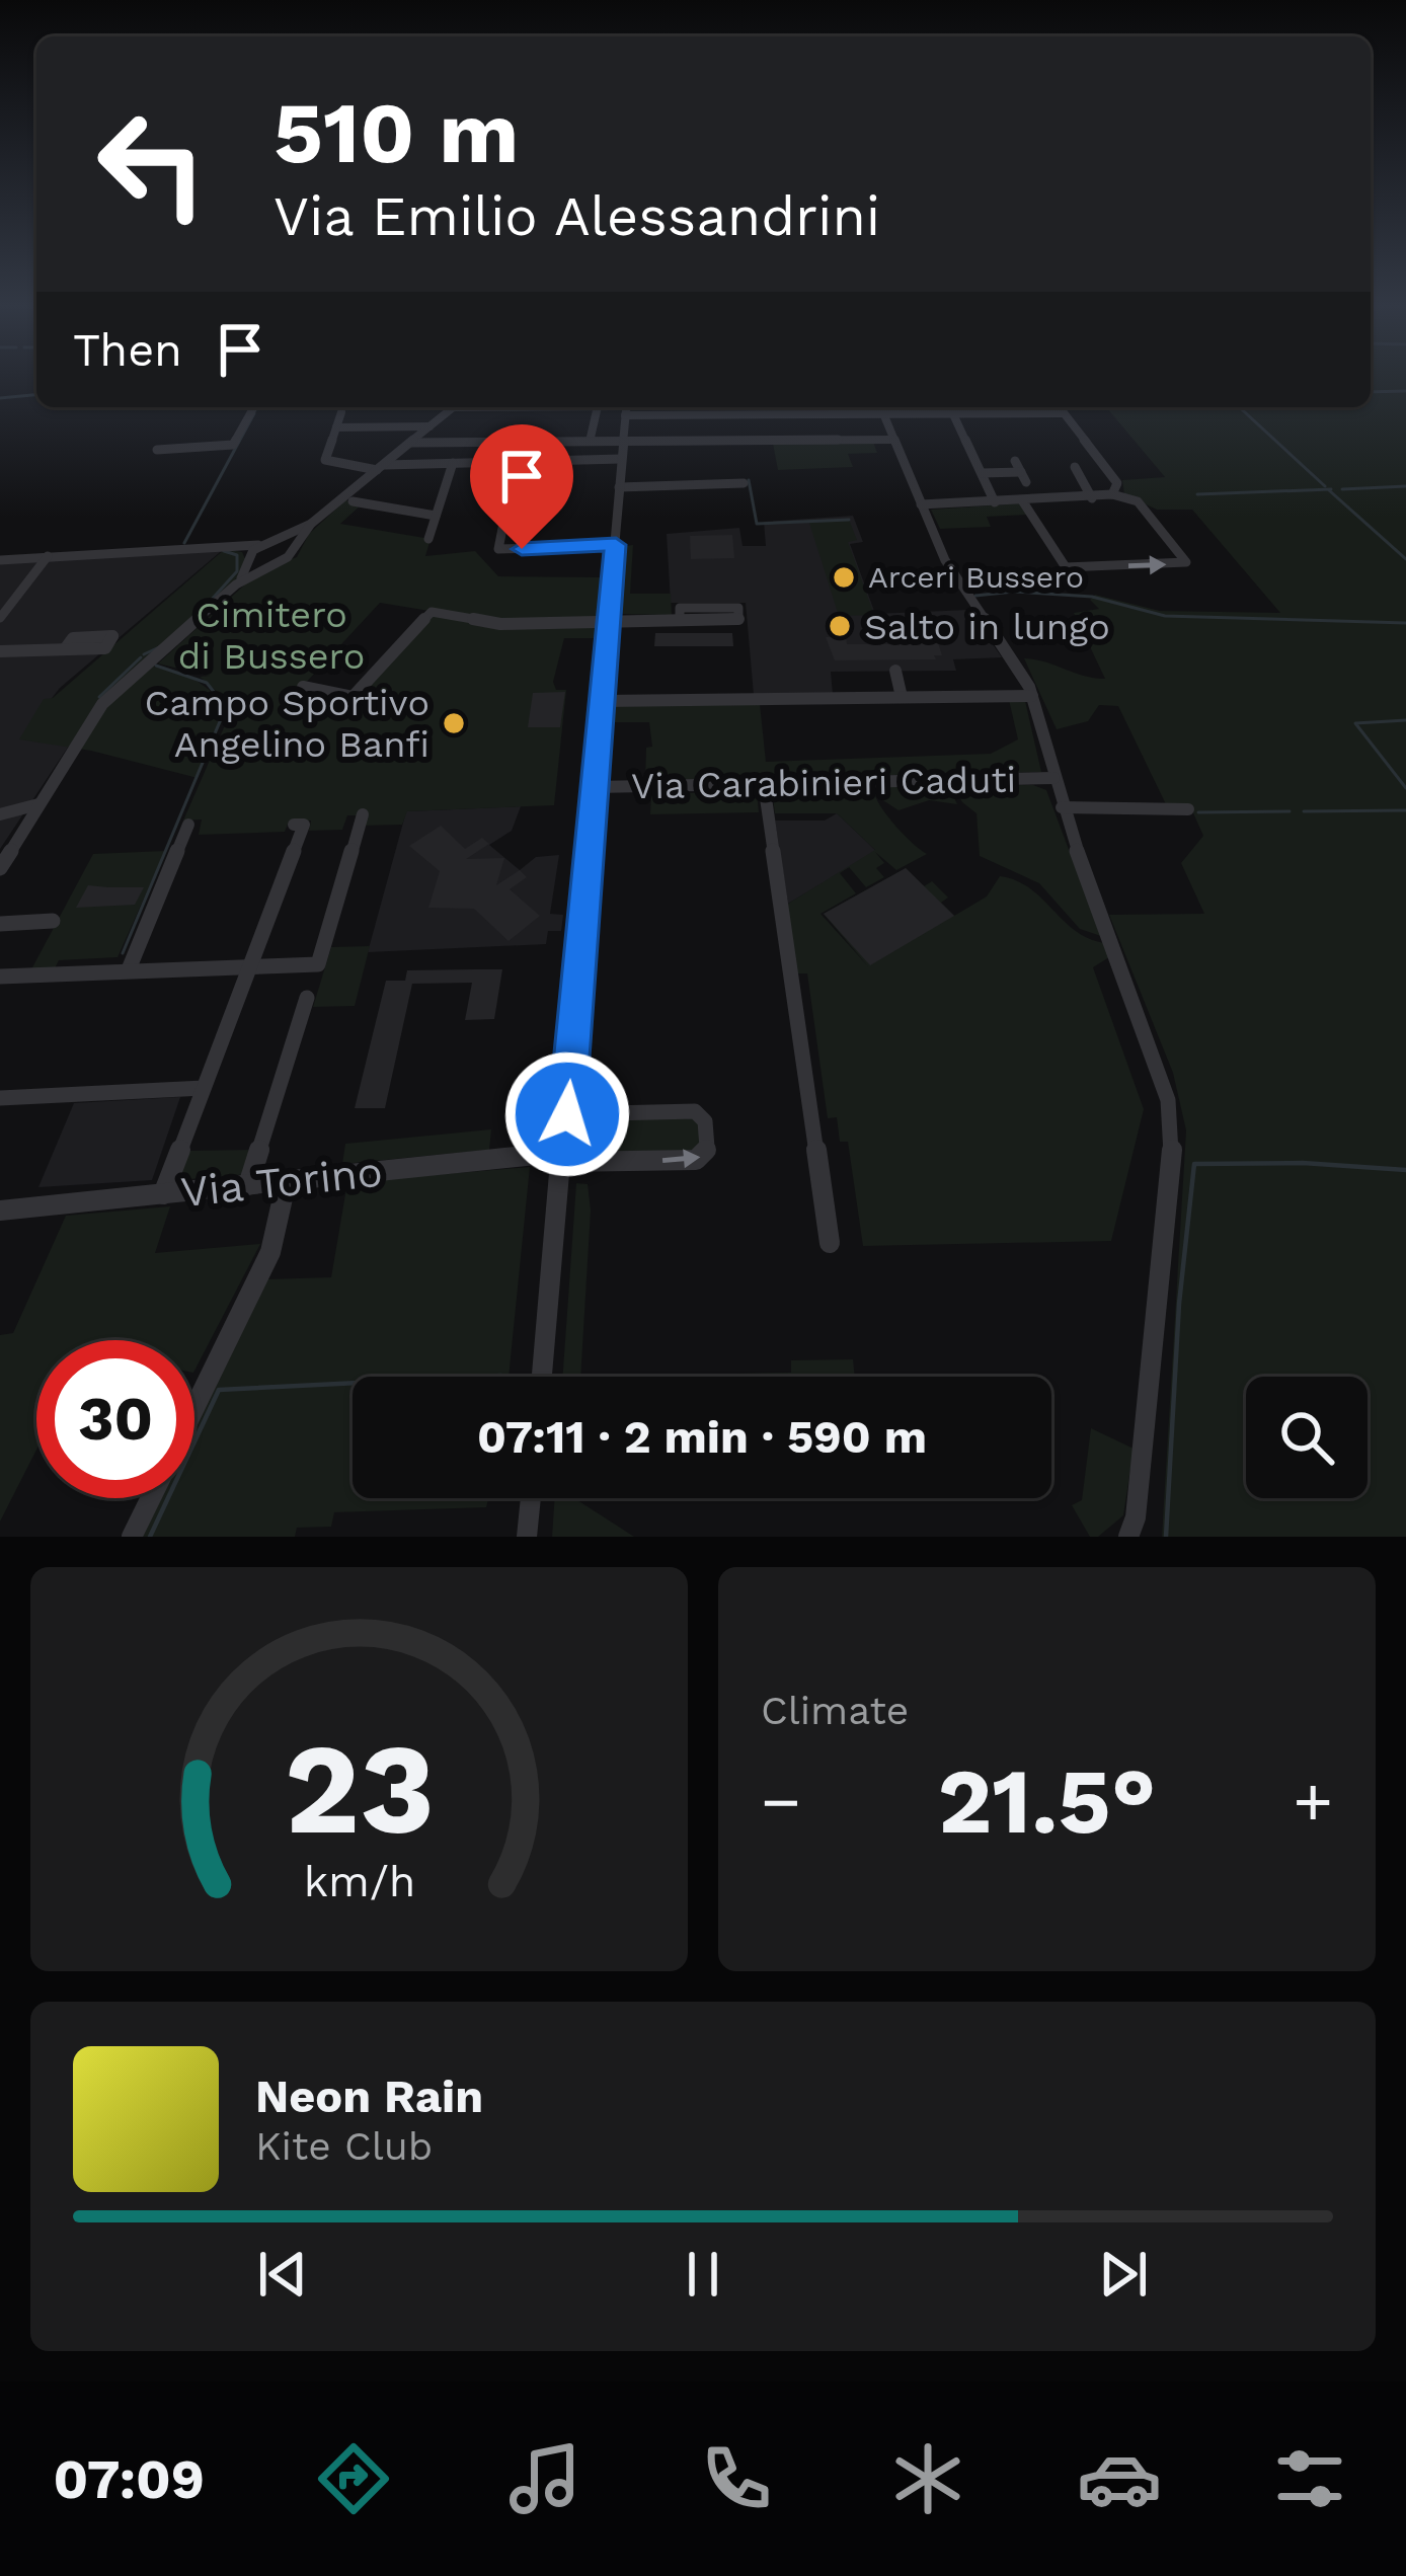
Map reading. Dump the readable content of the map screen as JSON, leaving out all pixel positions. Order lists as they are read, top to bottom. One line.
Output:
{"streets":{"street":["Via Carabinieri Caduti","Via Torino"]},"parks":["Cimitero di Bussero"],"places":["Arceri Bussero","Salto in lungo","Campo Sportivo Angelino Banfi"],"page":{"turn":["510 m","Via Emilio Alessandrini"],"then":"Then","limit":"30","trip":"07:11 · 2 min · 590 m","tile":"Climate","heat":["−","21.5°","+"],"song":["Neon Rain","Kite Club"],"tabs":"07:09","gauge":["23","km/h"]}}
